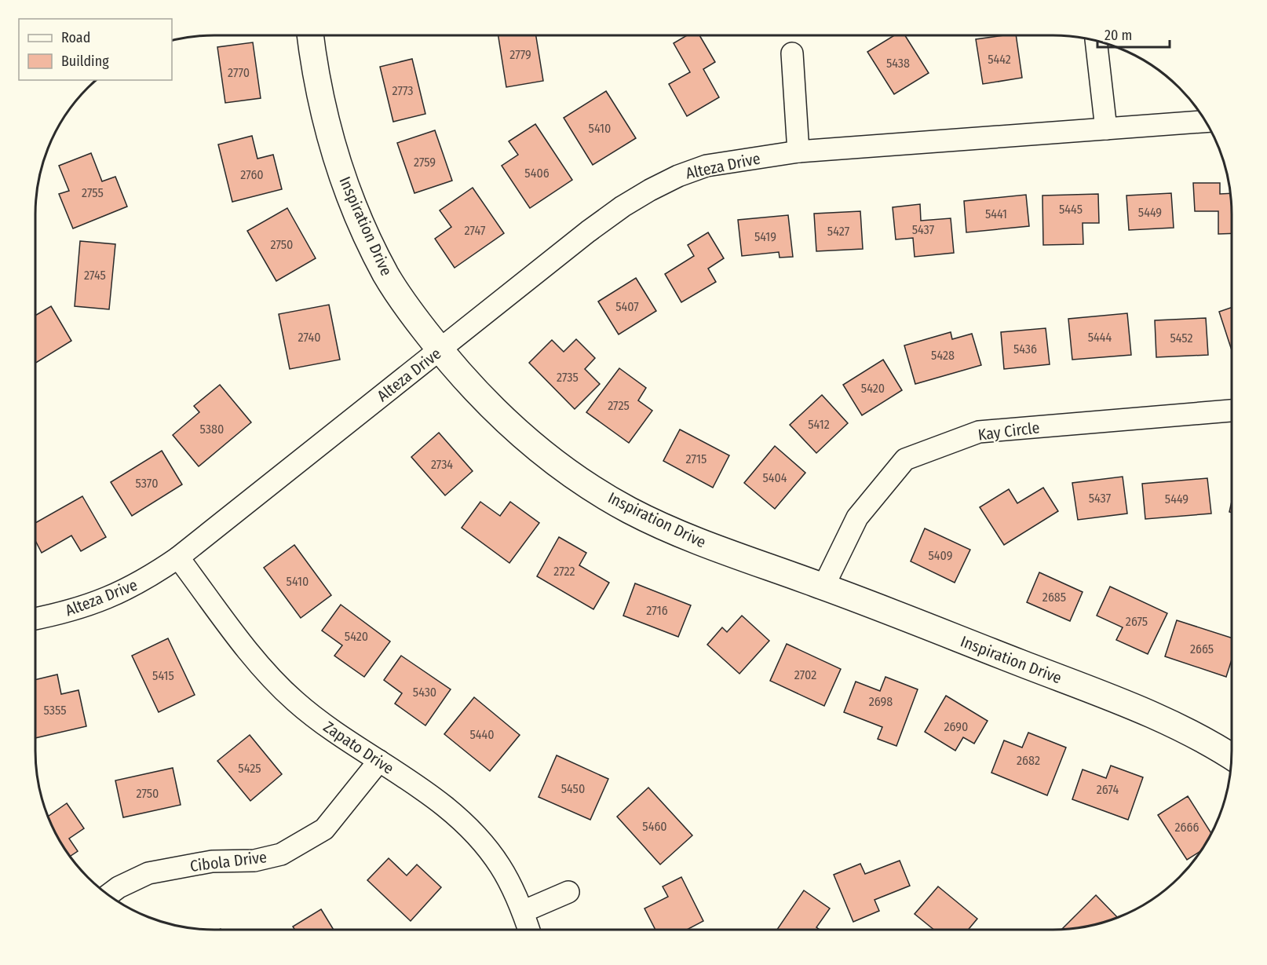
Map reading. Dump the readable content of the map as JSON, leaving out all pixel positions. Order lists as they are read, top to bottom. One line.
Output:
{"streets":{"street":["Alteza Drive","Inspiration Drive","Kay Circle","Zapato Drive","Cibola Drive"]},"crossings":[["Alteza Drive","Inspiration Drive"],["Alteza Drive","Zapato Drive"],["Inspiration Drive","Kay Circle"],["Zapato Drive","Cibola Drive"]],"house_numbers":["2779","5442","5438","2770","2773","5410","2759","5406","2760","2755","5445","5449","5441","5437","2747","5427","5419","2750","2745","5407","2740","5444","5452","5436","5428","2735","5420","2725","5412","5380","2715","2734","5404","5370","5437","5449","5409","2722","5410","2685","2716","2675","5420","2665","2702","5415","5430","2698","5355","2690","5440","2682","5425","5450","2674","2750","5460","2666"],"legend":["Road","Building"],"scale_bar":"20 m"}
